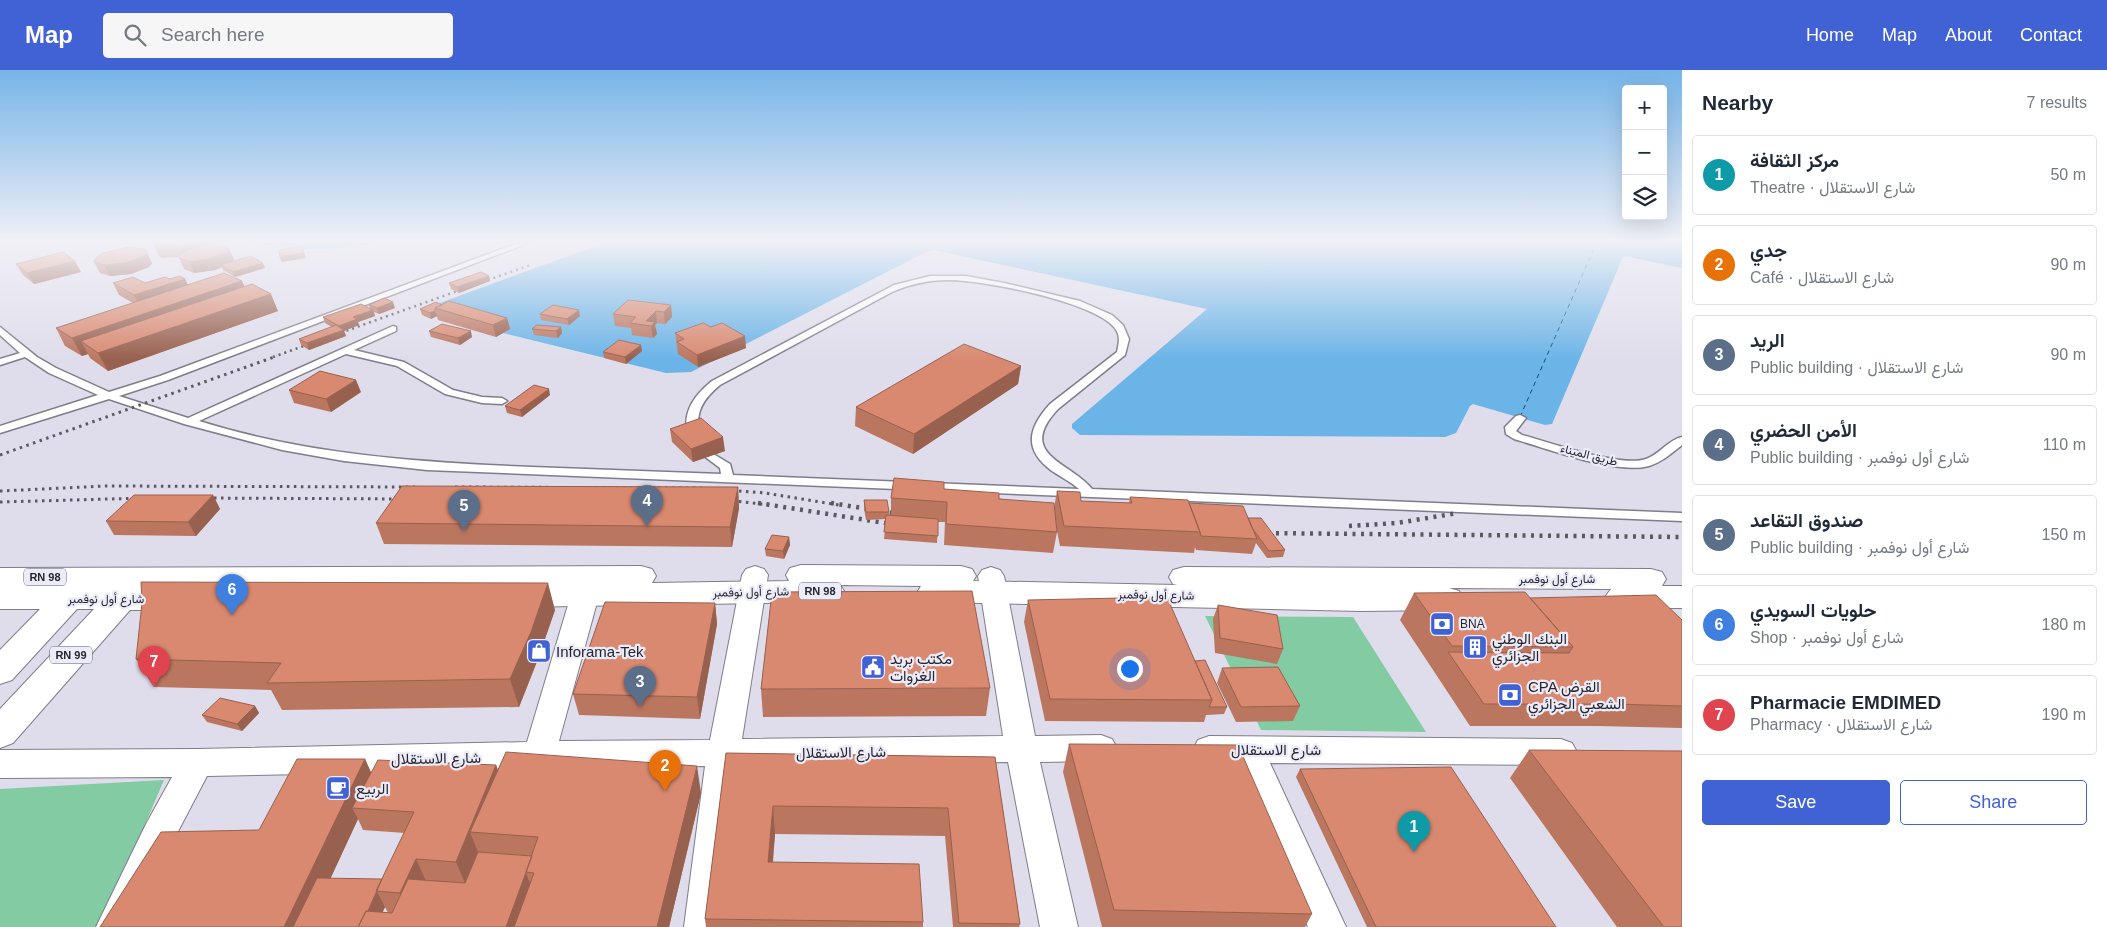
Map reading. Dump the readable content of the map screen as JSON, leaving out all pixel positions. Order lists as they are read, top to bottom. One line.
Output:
{"streets":{"main road":["RN 98","شارع أول نوفمبر","RN 99"],"street":["شارع الاستقلال"],"lane":["طريق الميناء"]},"crossings":[["RN 98","شارع أول نوفمبر"],["RN 98","RN 99"],["شارع أول نوفمبر","RN 99"]],"places":{"bank":["BNA","CPA القرض الشعبي الجزائري"],"building":["البنك الوطني الجزائري"],"shop":["Inforama-Tek"],"public building":["مكتب بريد الغزوات"],"cafe":["الربيع"]},"page":{"header":"Map","search":"Search here","nav":["Home","Map","About","Contact"],"heading":["Nearby","7 results"],"map_buttons":["+","−"],"list":[{"mark":"1","name":"مركز الثقافة","note":"Theatre · شارع الاستقلال","value":"50 m"},{"mark":"2","name":"جدي","note":"Café · شارع الاستقلال","value":"90 m"},{"mark":"3","name":"الريد","note":"Public building · شارع الاستقلال","value":"90 m"},{"mark":"4","name":"الأمن الحضري","note":"Public building · شارع أول نوفمبر","value":"110 m"},{"mark":"5","name":"صندوق التقاعد","note":"Public building · شارع أول نوفمبر","value":"150 m"},{"mark":"6","name":"حلويات السويدي","note":"Shop · شارع أول نوفمبر","value":"180 m"},{"mark":"7","name":"Pharmacie EMDIMED","note":"Pharmacy · شارع الاستقلال","value":"190 m"}],"pins":["4","5","6","7","3","2","1"],"buttons":["Save","Share"]}}
